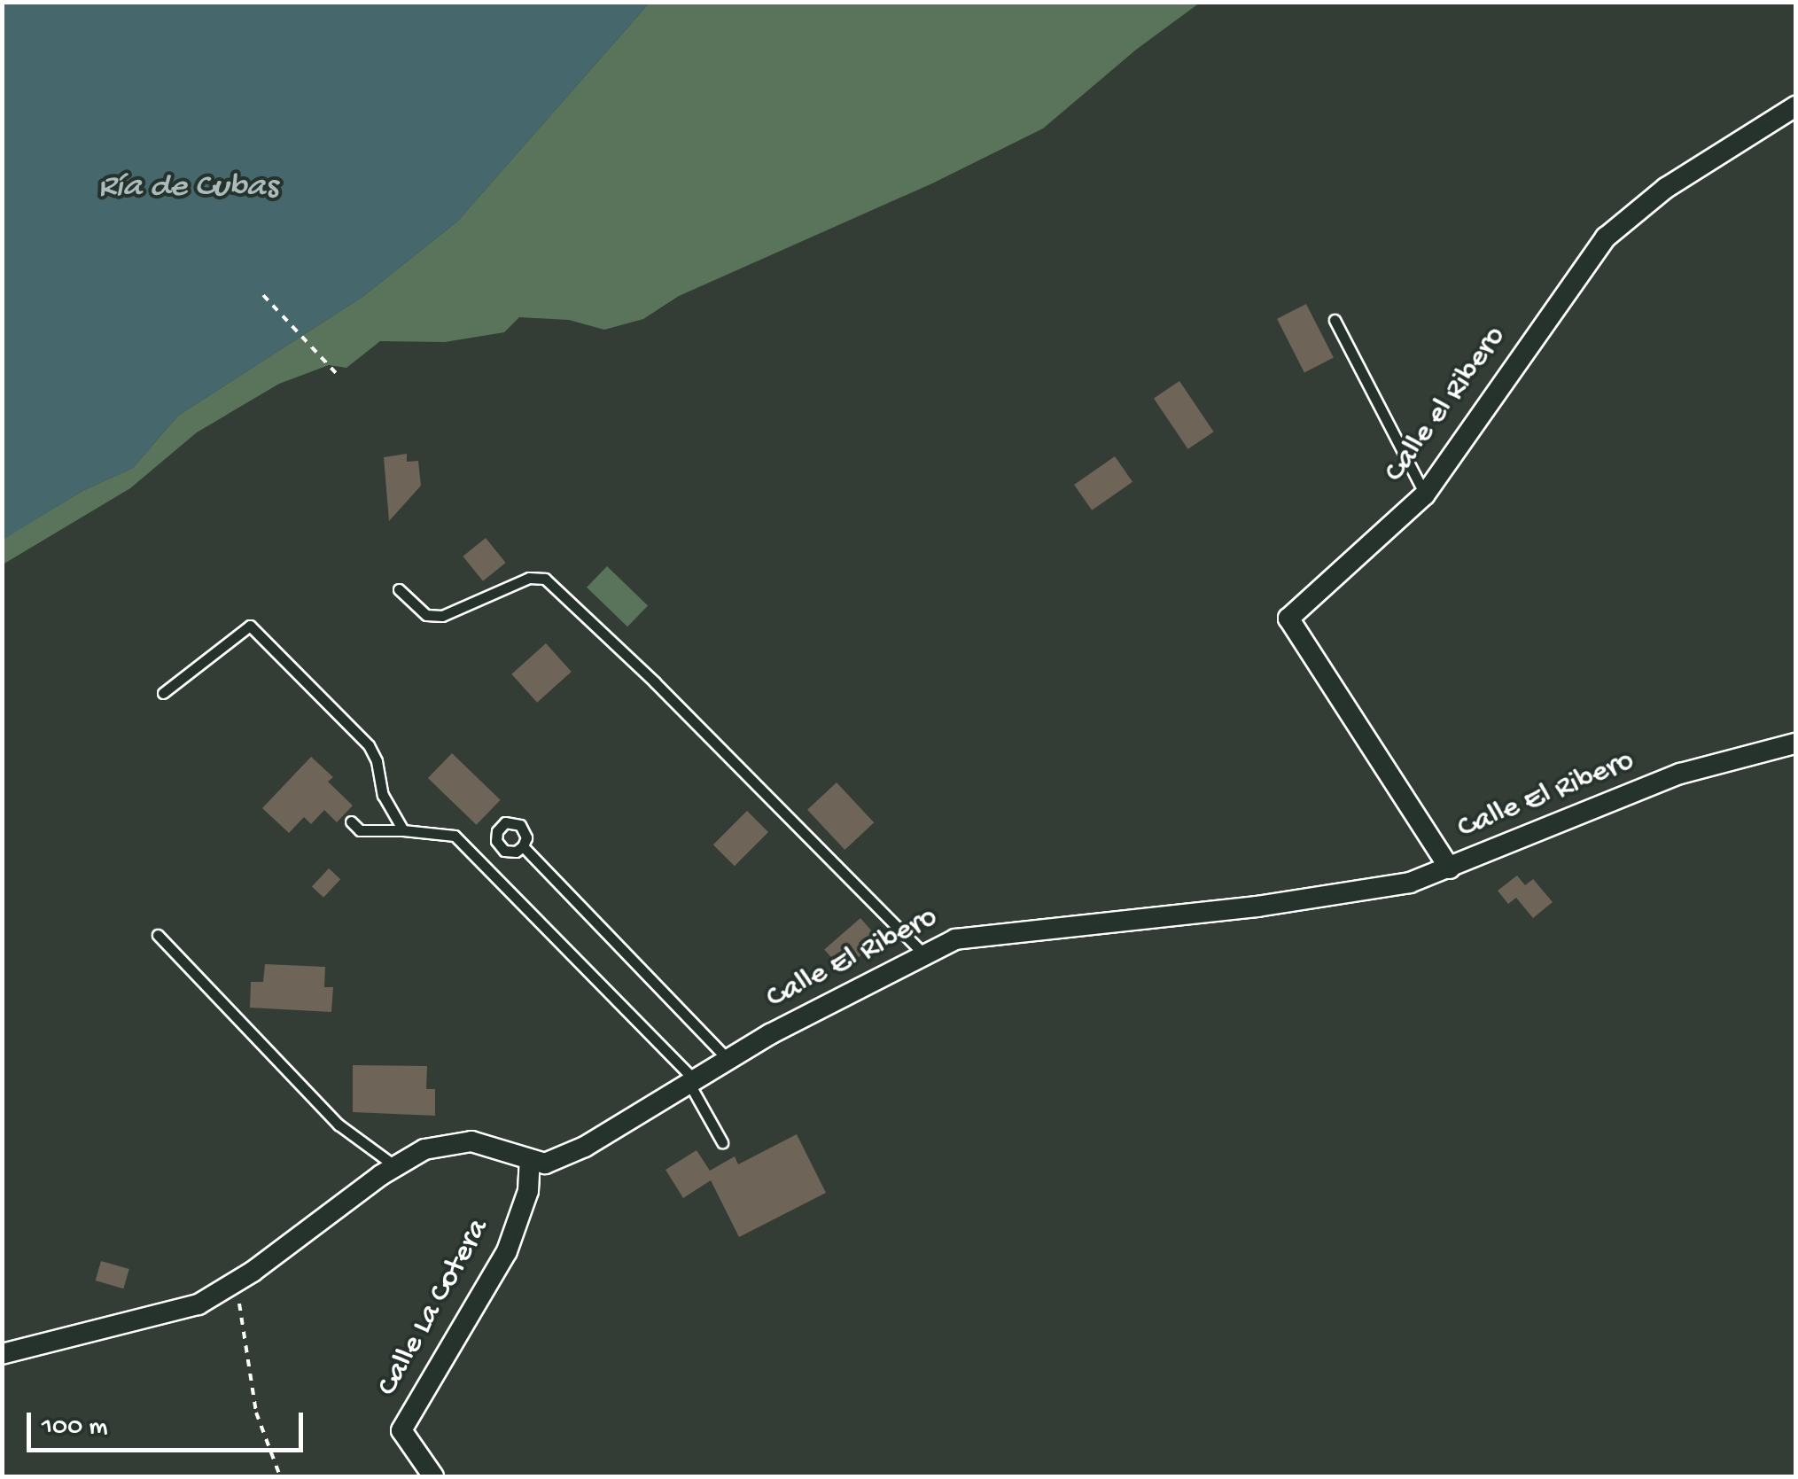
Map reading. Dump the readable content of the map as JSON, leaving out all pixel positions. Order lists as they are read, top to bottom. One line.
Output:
{"streets":{"street":["Calle el Ribero","Calle El Ribero","Calle La Cotera"]},"crossings":[["Calle el Ribero","Calle El Ribero"],["Calle El Ribero","Calle La Cotera"]],"water":["Ría de Cubas"],"scale_bar":"100 m"}
